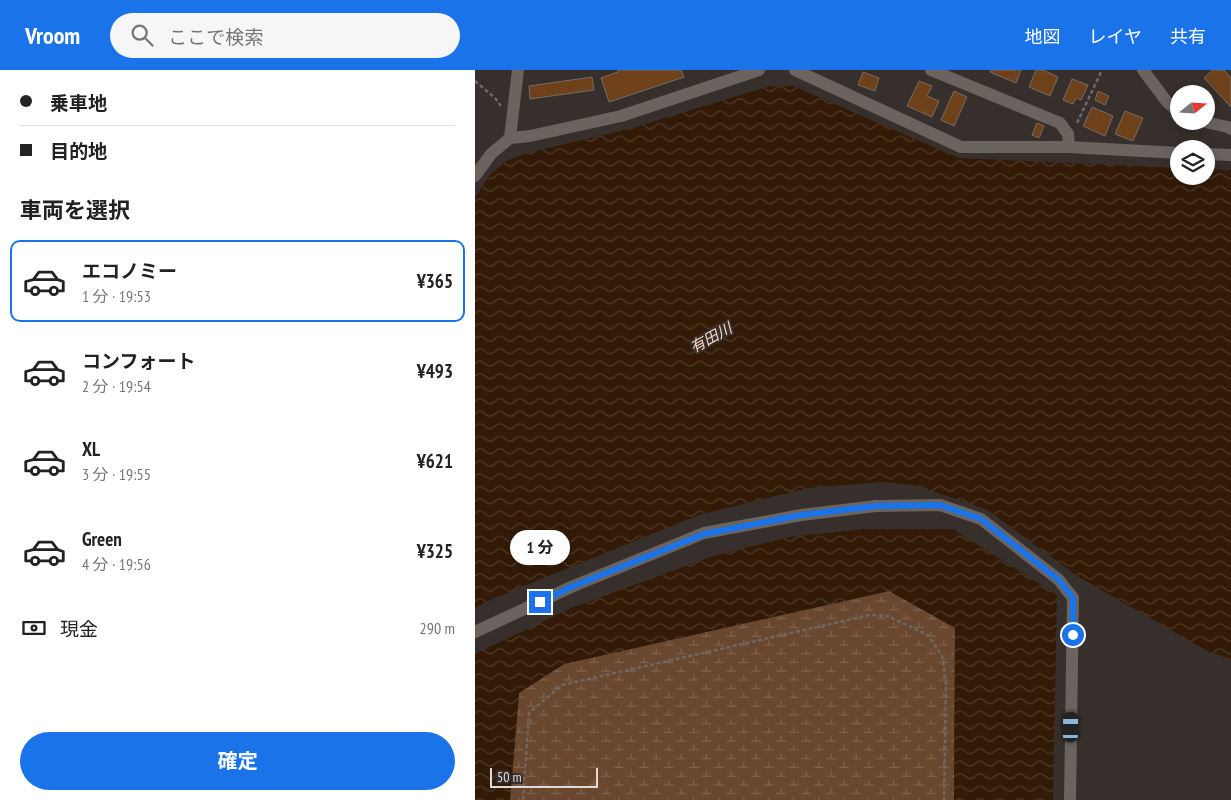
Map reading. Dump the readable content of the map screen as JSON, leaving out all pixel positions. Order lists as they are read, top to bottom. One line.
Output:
{"water":["有田川"],"scale_bar":"50 m","north":"right","page":{"header":"Vroom","search":"ここで検索","nav":["地図","レイヤ","共有"],"banner":["乗車地","目的地"],"heading":"車両を選択","list":[{"name":"エコノミー","note":"1 分 · 19:53","value":"¥365"},{"name":"コンフォート","note":"2 分 · 19:54","value":"¥493"},{"name":"XL","note":"3 分 · 19:55","value":"¥621"},{"name":"Green","note":"4 分 · 19:56","value":"¥325"}],"bubble":"1 分","pay":["現金","290 m"],"buttons":"確定","scale":"50 m"}}
